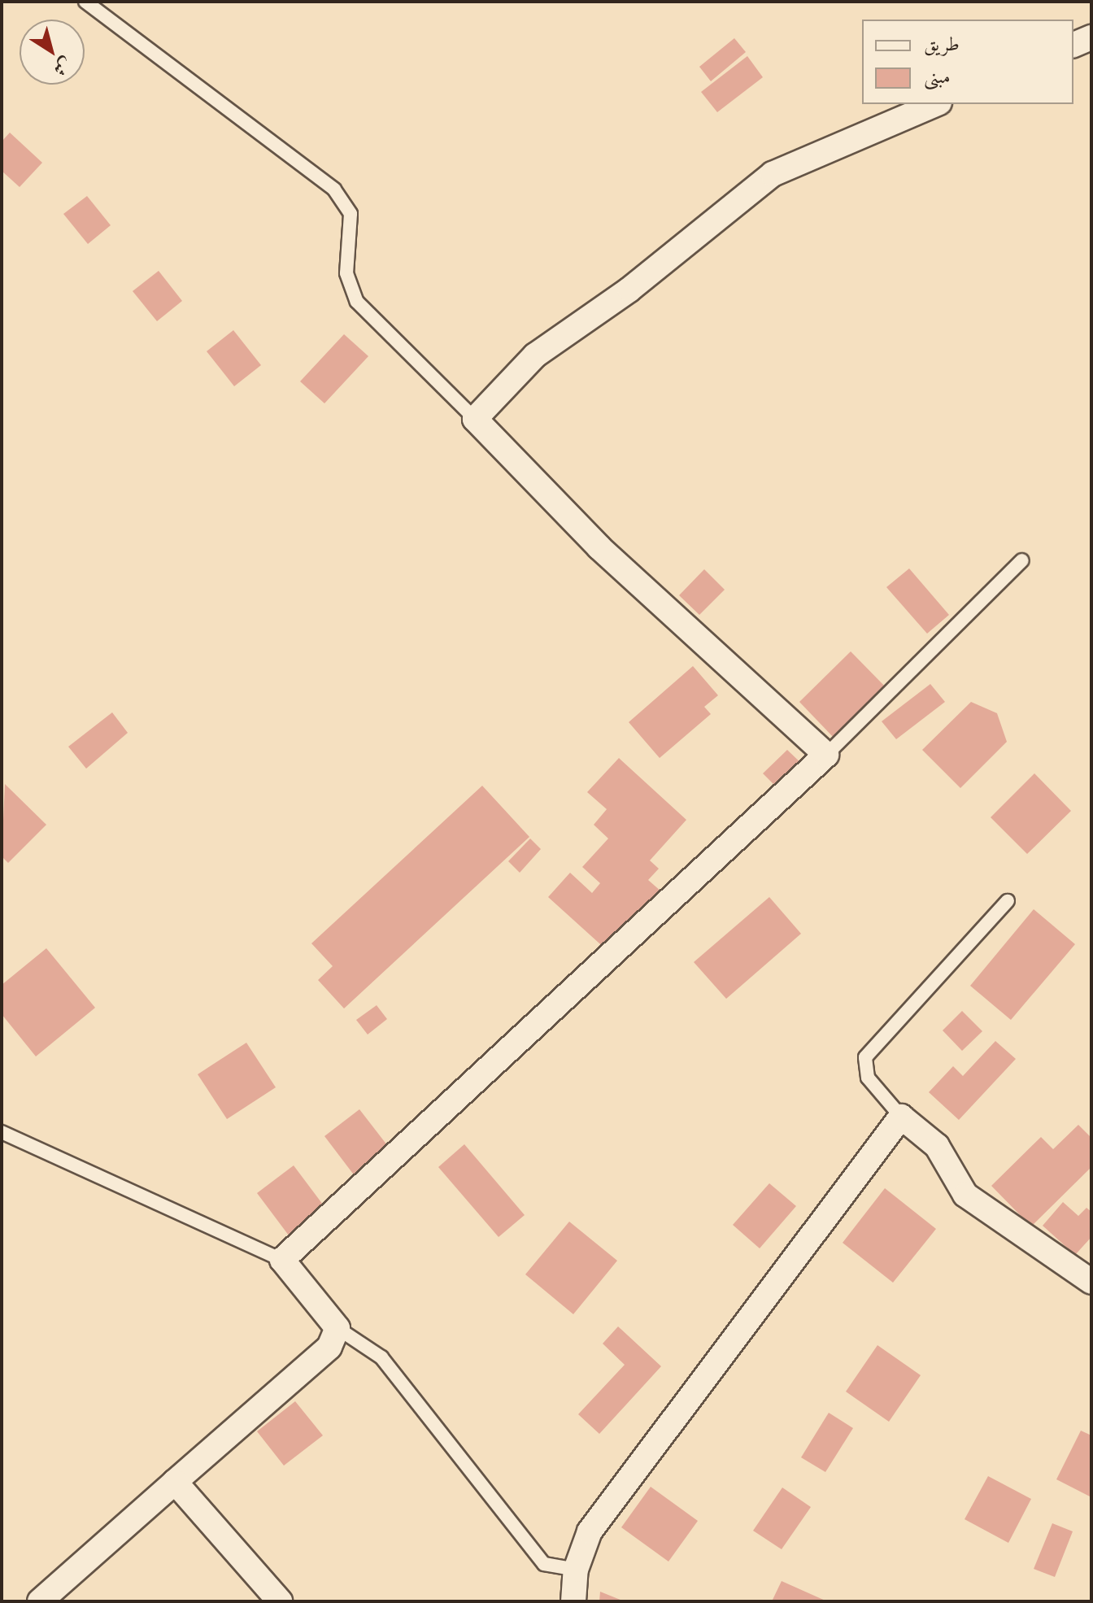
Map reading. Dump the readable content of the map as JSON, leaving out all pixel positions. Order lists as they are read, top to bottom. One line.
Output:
{"legend":["طريق","مبنى"],"north":"bottom right"}
